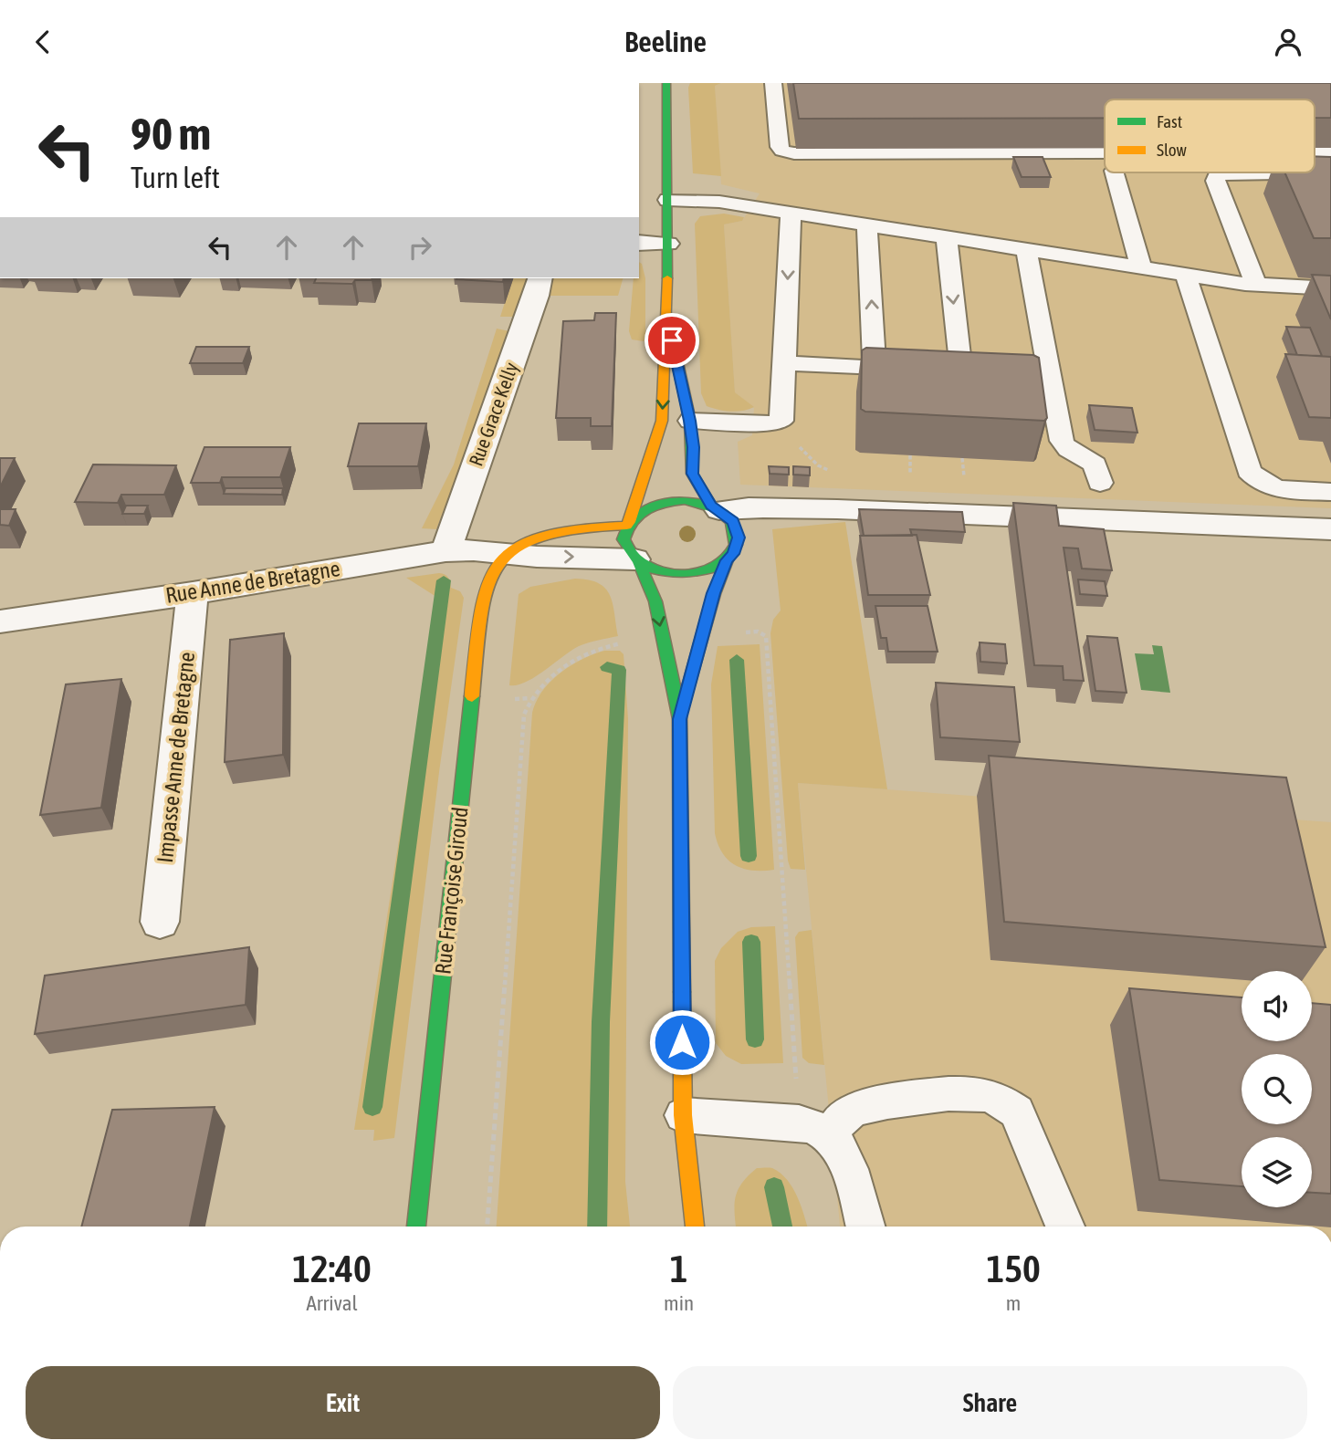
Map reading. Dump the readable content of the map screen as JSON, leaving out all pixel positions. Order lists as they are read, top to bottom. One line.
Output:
{"streets":{"main road":["Rue Françoise Giroud"],"street":["Rue Grace Kelly","Rue Anne de Bretagne","Impasse Anne de Bretagne"]},"crossings":[["Rue Grace Kelly","Rue Anne de Bretagne"],["Rue Anne de Bretagne","Impasse Anne de Bretagne"],["Rue Anne de Bretagne","Rue Françoise Giroud"]],"legend":["Fast","Slow"],"page":{"header":"Beeline","turn":["90 m","Turn left"],"eta":["12:40","Arrival","1","min","150","m"],"buttons":["Exit","Share"]}}
